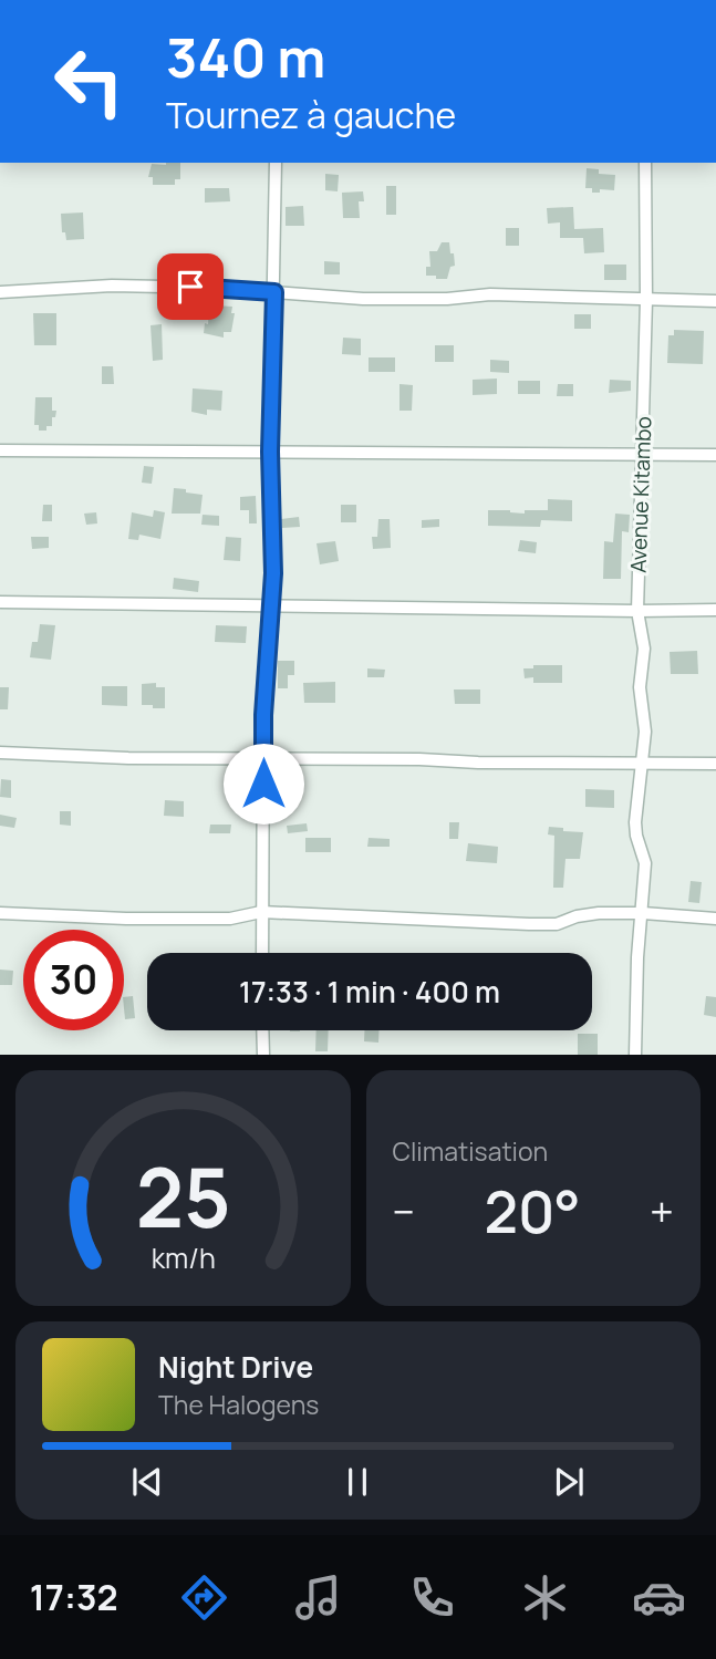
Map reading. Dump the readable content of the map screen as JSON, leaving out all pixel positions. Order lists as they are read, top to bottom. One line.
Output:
{"streets":{"street":["Avenue Kitambo"]},"page":{"turn":["340 m","Tournez à gauche"],"limit":"30","trip":"17:33 · 1 min · 400 m","tile":"Climatisation","heat":["−","20°","+"],"song":["Night Drive","The Halogens"],"tabs":"17:32","gauge":["25","km/h"]}}
